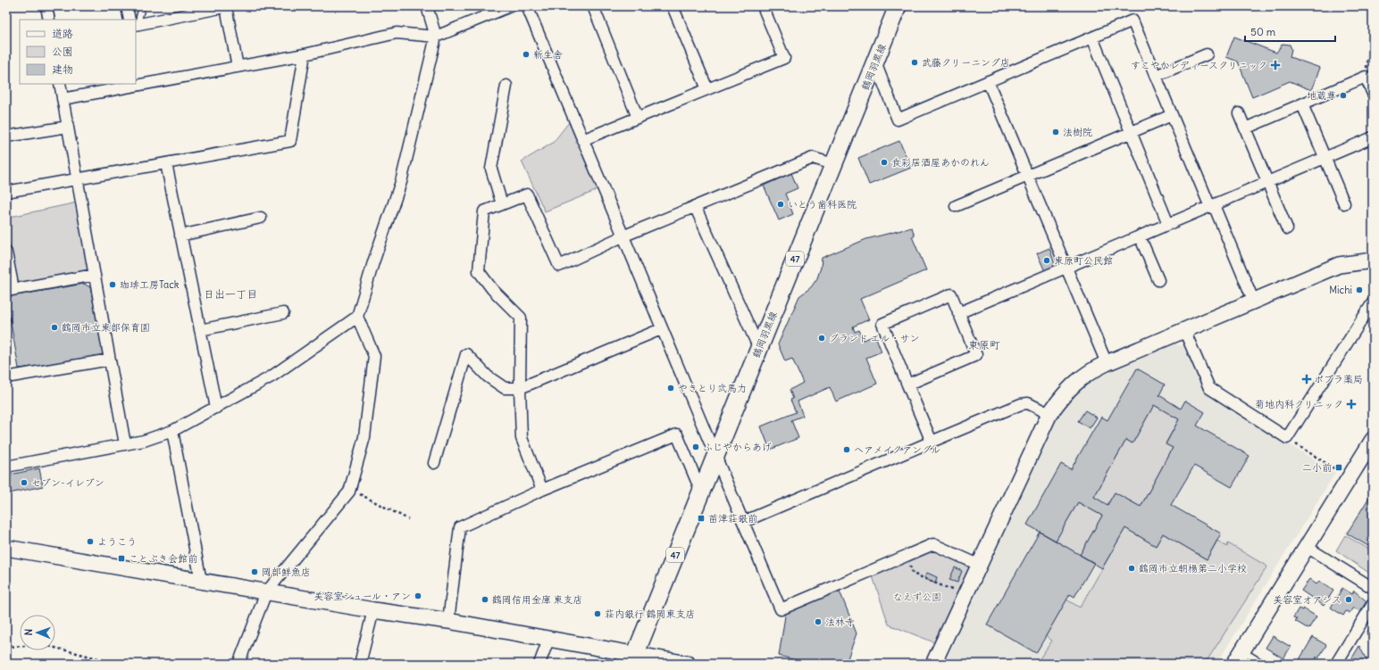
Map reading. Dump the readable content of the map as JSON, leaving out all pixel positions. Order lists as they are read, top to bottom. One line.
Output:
{"streets":{"main road":["鶴岡羽黒線","47"]},"districts":["日出一丁目","東原町"],"parks":["なえず公園"],"places":{"other":["新生舎","武藤クリーニング店","地蔵尊","法樹院","食彩居酒屋あかのれん","いとう歯科医院","東原町公民館","珈琲工房Tack","Michi","鶴岡市立東部保育園","グランド エル・サン","やきとり弐馬力","ふじやからあげ","ヘアメイクアングル","セブン-イレブン","ようこう","鶴岡市立朝楊第二小学校","岡部鮮魚店","美容室シュール・アン","鶴岡信用金庫 東支店","美容室オアシス","荘内銀行 鶴岡東支店","法林寺"],"health":["すこやかレディースクリニック","ポプラ薬局","菊地内科クリニック"],"transit":["二小前","苗津荘銀前","ことぶき会館前"]},"legend":["道路","公園","建物"],"scale_bar":"50 m","north":"left"}
